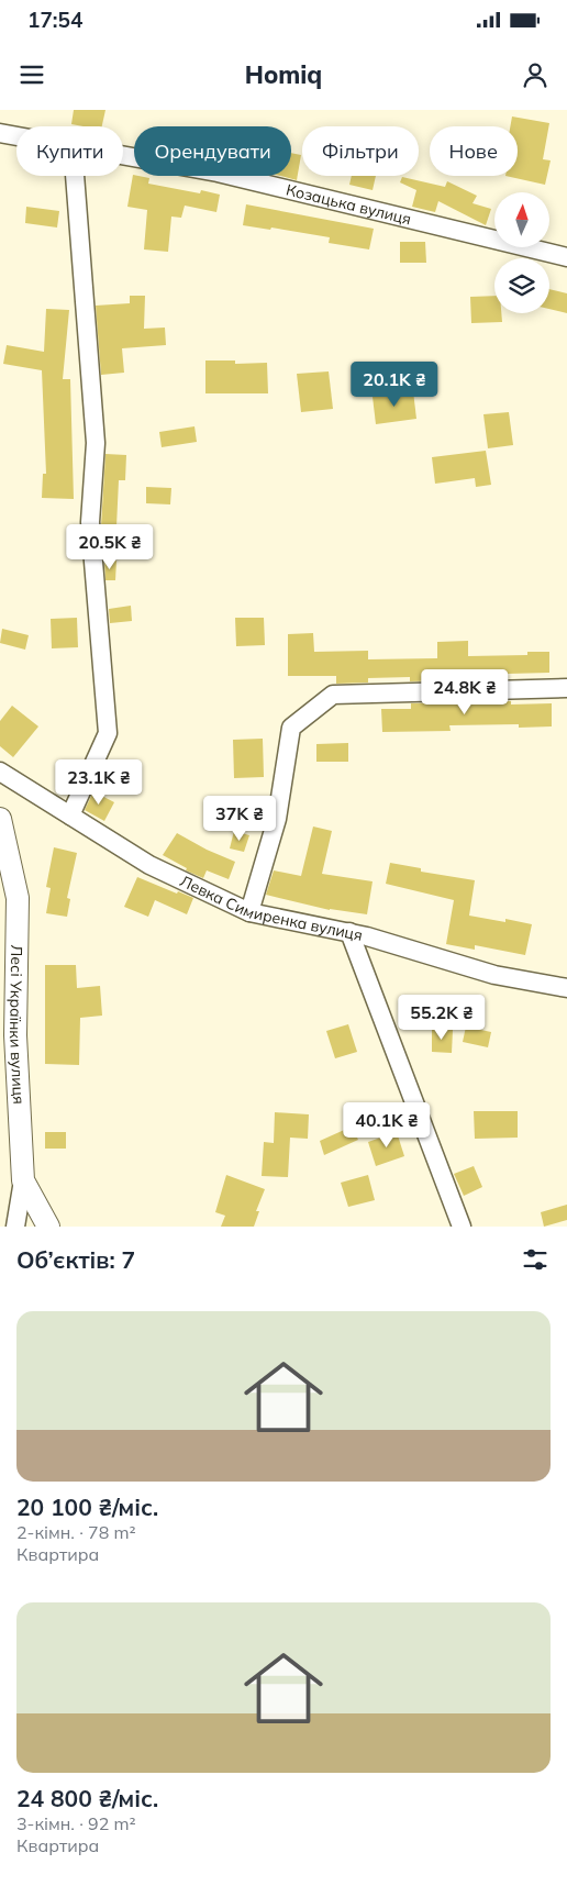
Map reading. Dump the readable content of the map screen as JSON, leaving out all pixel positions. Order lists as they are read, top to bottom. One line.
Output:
{"streets":{"street":["Козацька вулиця","Левка Симиренка вулиця","Лесі Українки вулиця"]},"north":"top","page":{"status":"17:54","header":"Homiq","chip":["Купити","Орендувати","Фільтри","Нове"],"price":["20.1K ₴","20.5K ₴","24.8K ₴","23.1K ₴","37K ₴","55.2K ₴","40.1K ₴"],"heading":"Об’єктів: 7","list":[{"name":"20 100 ₴/міс.","note":"2-кімн. · 78 m² · Квартира"},{"name":"24 800 ₴/міс.","note":"3-кімн. · 92 m² · Квартира"}]}}
